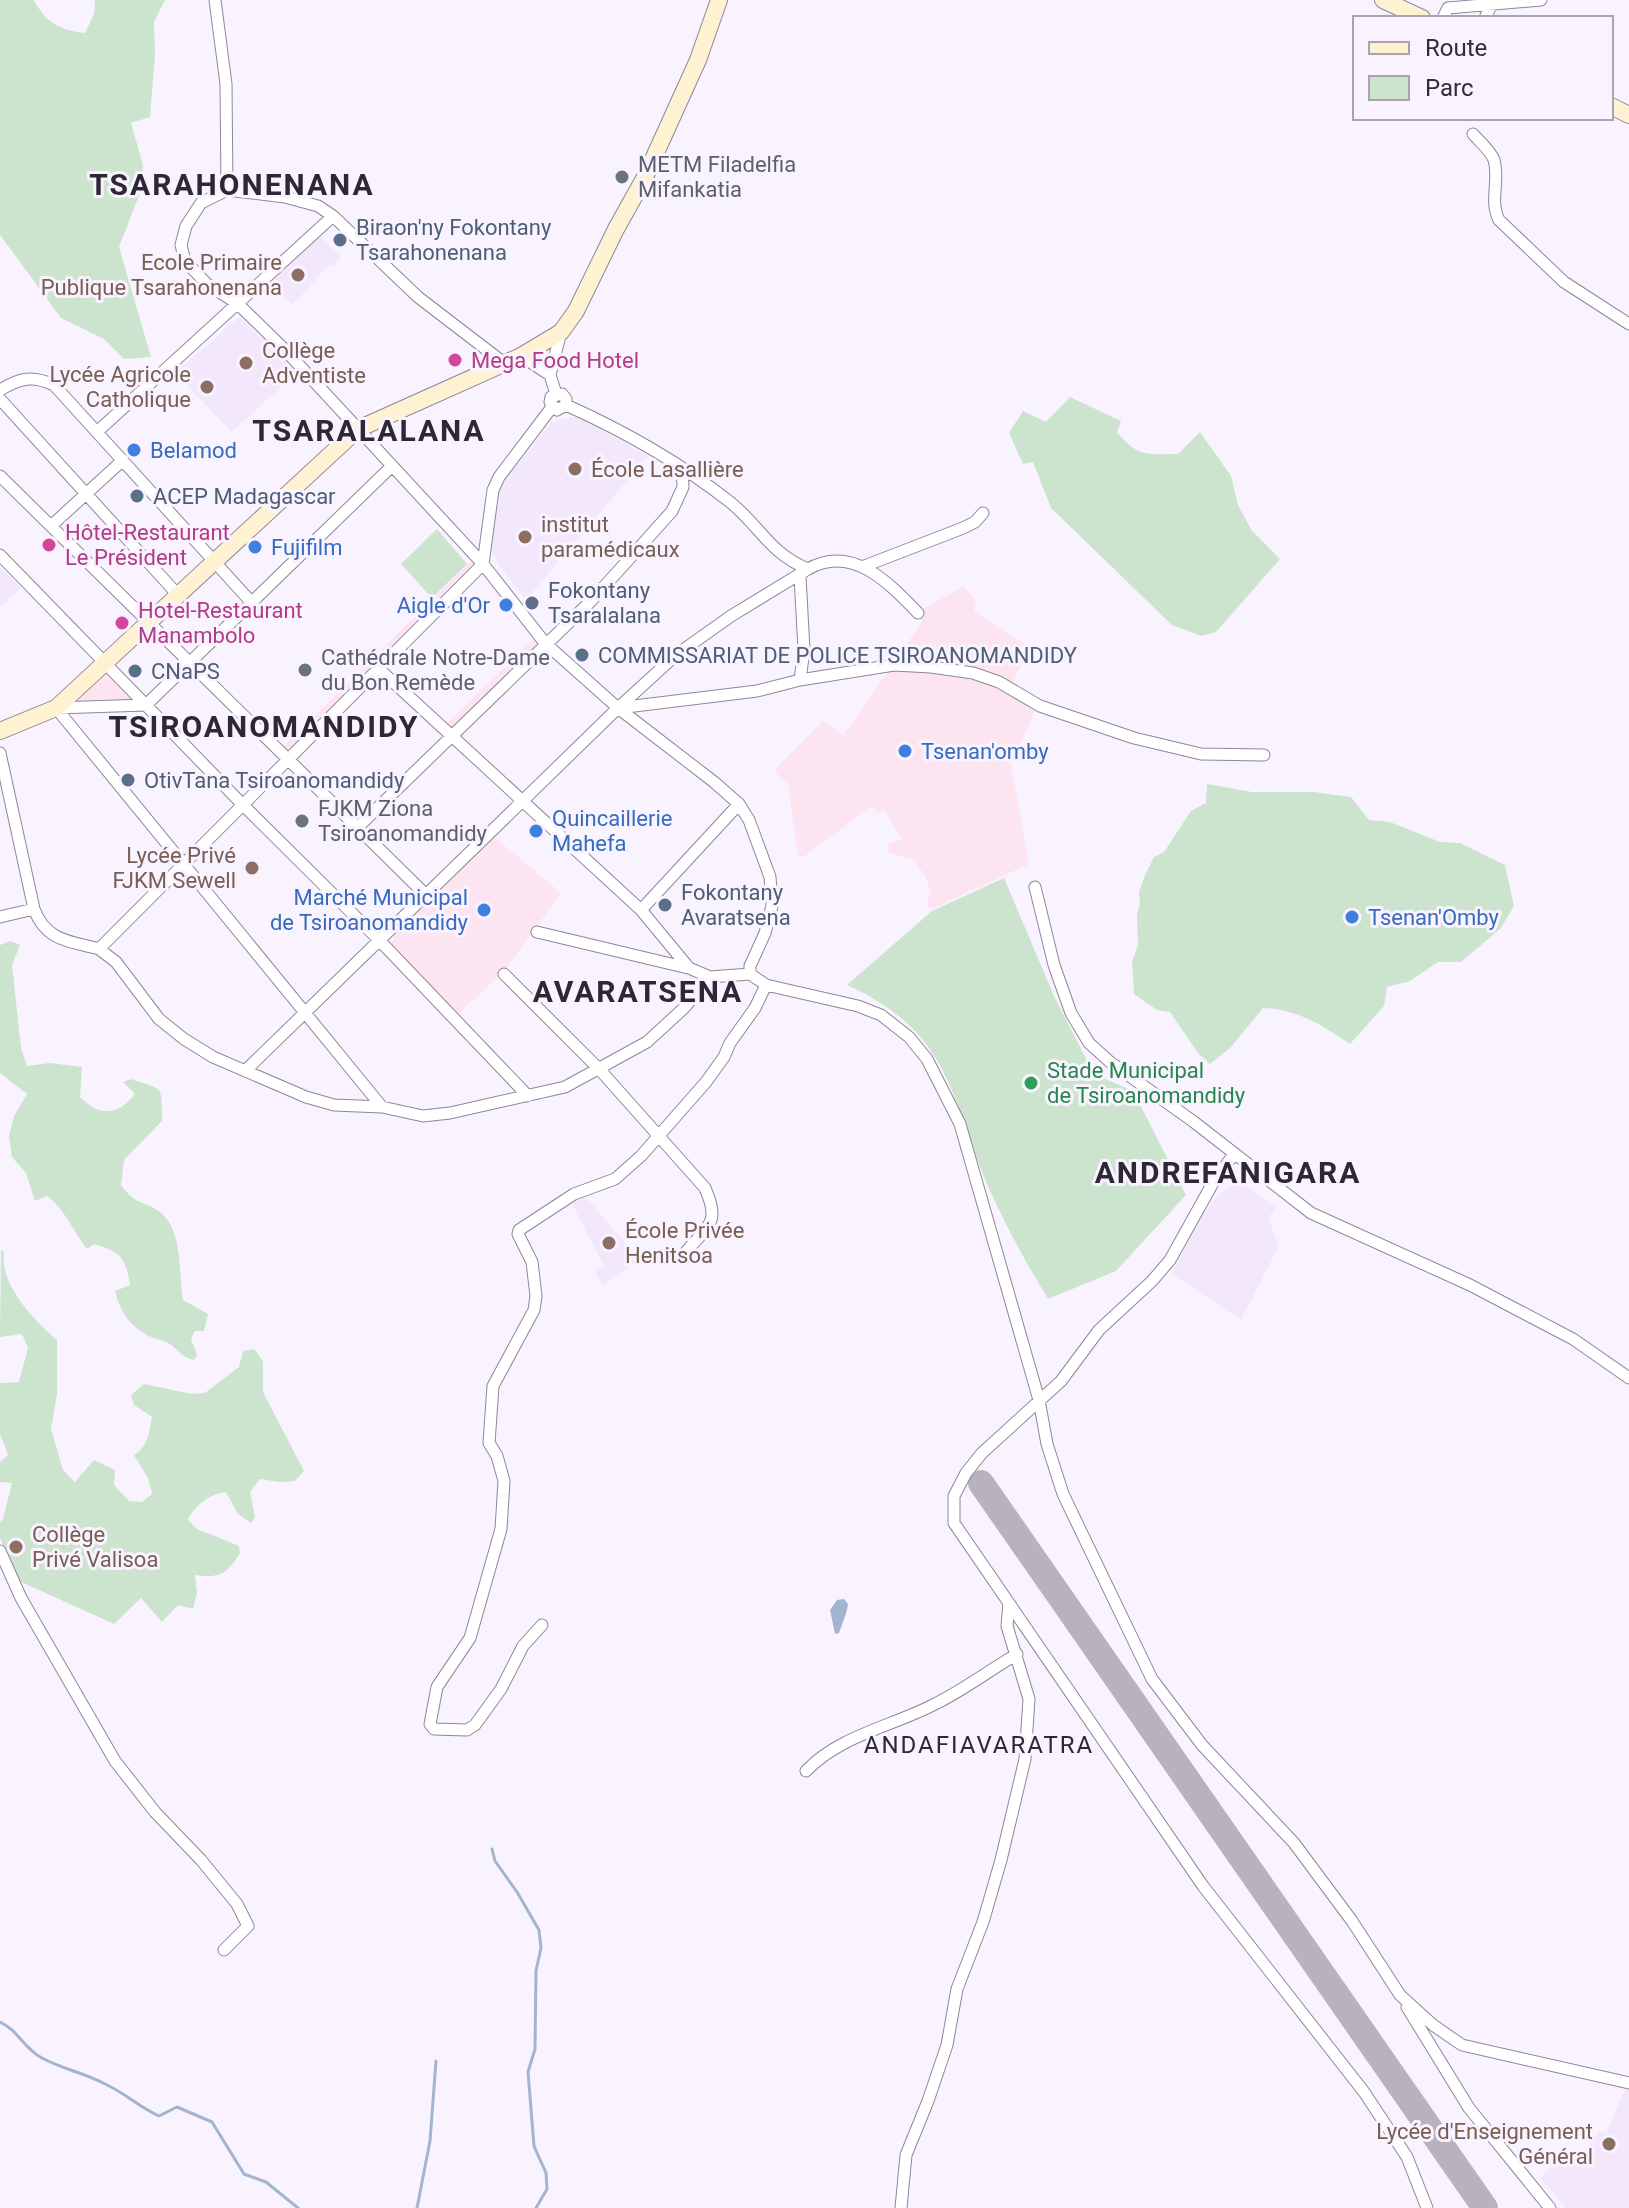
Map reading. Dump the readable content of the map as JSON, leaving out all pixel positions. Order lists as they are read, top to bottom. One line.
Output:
{"districts":["TSARAHONENANA","TSARALALANA","TSIROANOMANDIDY","AVARATSENA","ANDREFANIGARA","ANDAFIAVARATRA"],"places":["METM Filadelfia Mifankatia","Biraon'ny Fokontany Tsarahonenana","Ecole Primaire Publique Tsarahonenana","Mega Food Hotel","Collège Adventiste","Lycée Agricole Catholique","Belamod","École Lasallière","ACEP Madagascar","institut paramédicaux","Hôtel-Restaurant Le Président","Fujifilm","Fokontany Tsaralalana","Aigle d'Or","Hotel-Restaurant Manambolo","COMMISSARIAT DE POLICE TSIROANOMANDIDY","Cathédrale Notre-Dame du Bon Remède","CNaPS","Tsenan'omby","OtivTana Tsiroanomandidy","FJKM Ziona Tsiroanomandidy","Quincaillerie Mahefa","Lycée Privé FJKM Sewell","Fokontany Avaratsena","Marché Municipal de Tsiroanomandidy","Tsenan'Omby","Stade Municipal de Tsiroanomandidy","École Privée Henitsoa","Collège Privé Valisoa","Lycée d'Enseignement Général"],"legend":["Route","Parc"]}
